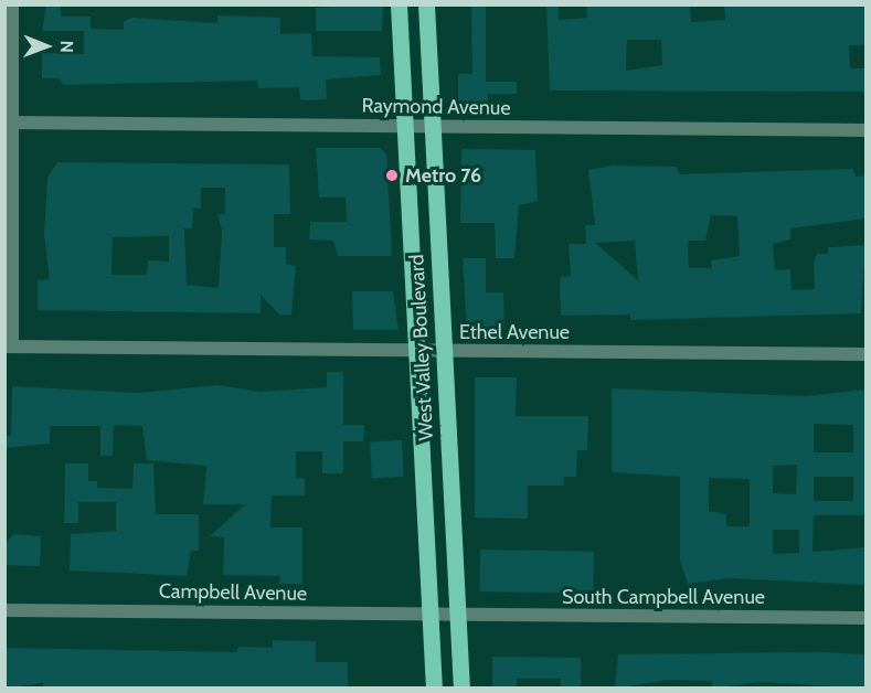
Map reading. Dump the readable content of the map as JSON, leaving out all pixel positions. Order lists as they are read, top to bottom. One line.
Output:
{"streets":{"main road":["West Valley Boulevard"],"street":["Raymond Avenue","Ethel Avenue","Campbell Avenue","South Campbell Avenue"]},"crossings":[["Raymond Avenue","West Valley Boulevard"],["Ethel Avenue","West Valley Boulevard"],["West Valley Boulevard","Campbell Avenue"],["West Valley Boulevard","South Campbell Avenue"],["Campbell Avenue","South Campbell Avenue"]],"places":["Metro 76"],"north":"right"}
